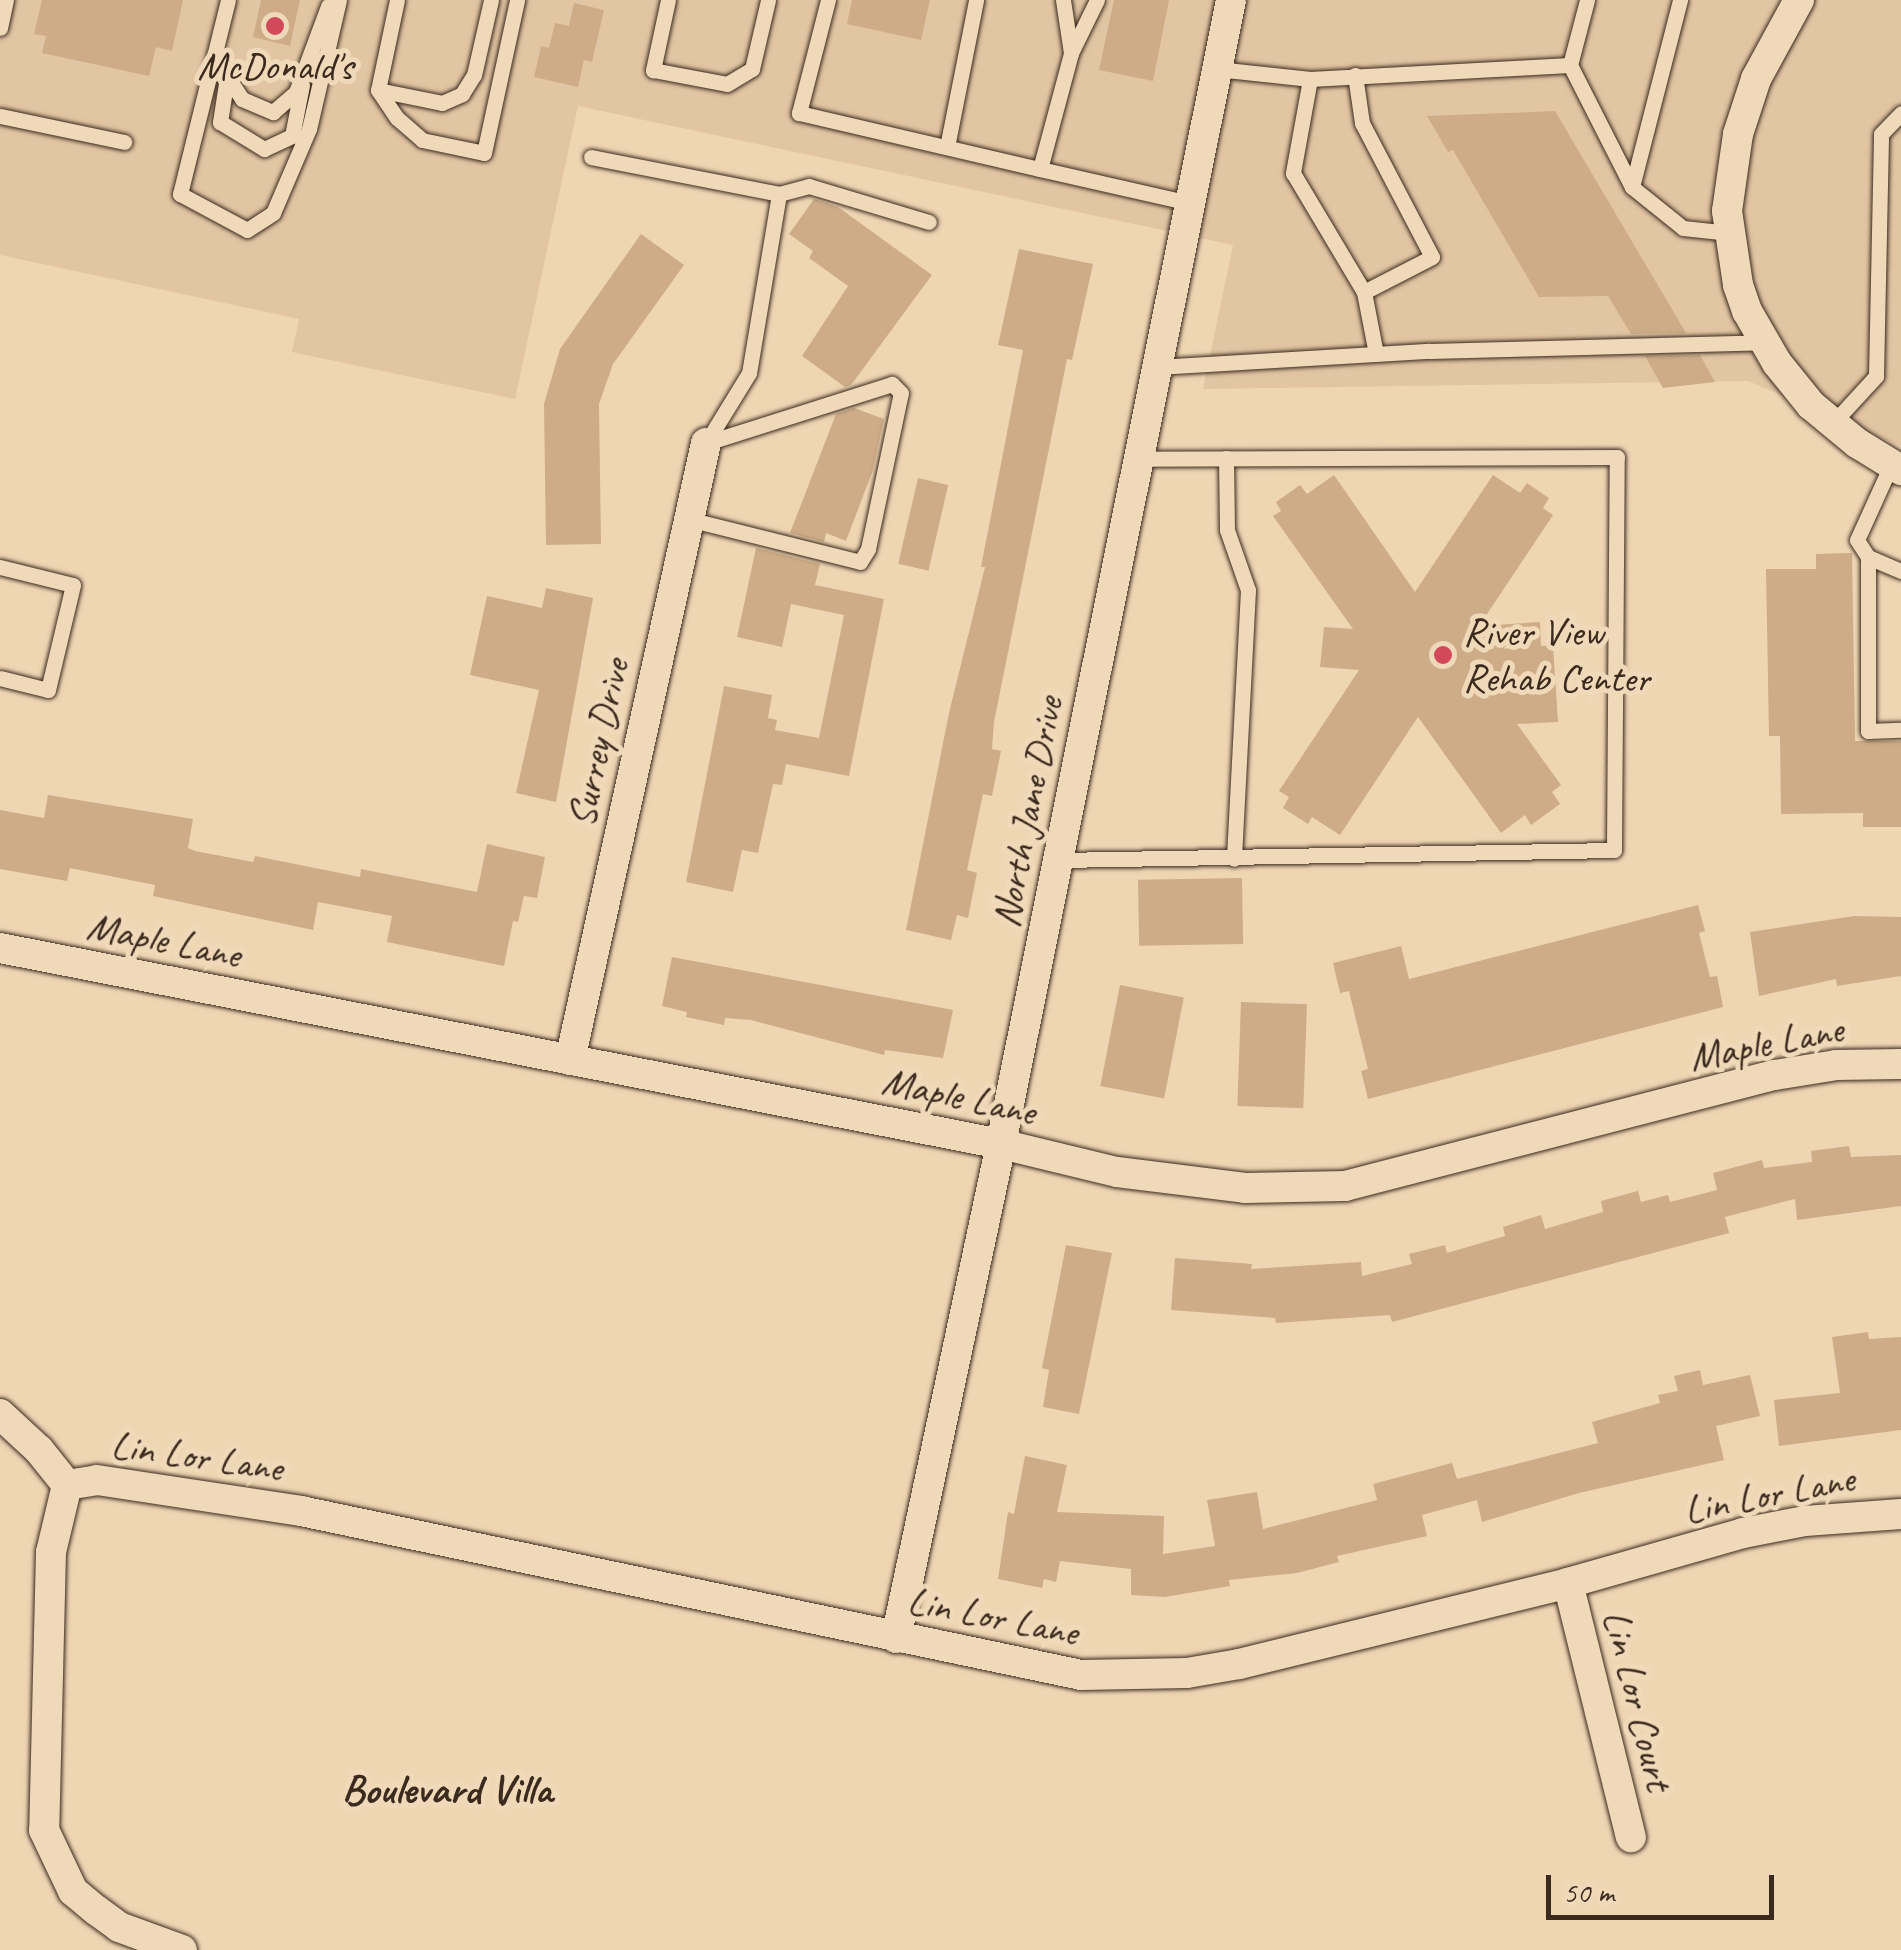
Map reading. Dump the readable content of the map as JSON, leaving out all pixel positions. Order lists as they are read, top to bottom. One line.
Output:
{"streets":{"street":["Surrey Drive","North Jane Drive","Maple Lane","Lin Lor Lane","Lin Lor Court"]},"crossings":[["Surrey Drive","Maple Lane"],["North Jane Drive","Maple Lane"],["North Jane Drive","Lin Lor Lane"],["Lin Lor Lane","Lin Lor Court"]],"districts":["Boulevard Villa"],"places":["McDonald's","River View Rehab Center"],"scale_bar":"50 m"}
